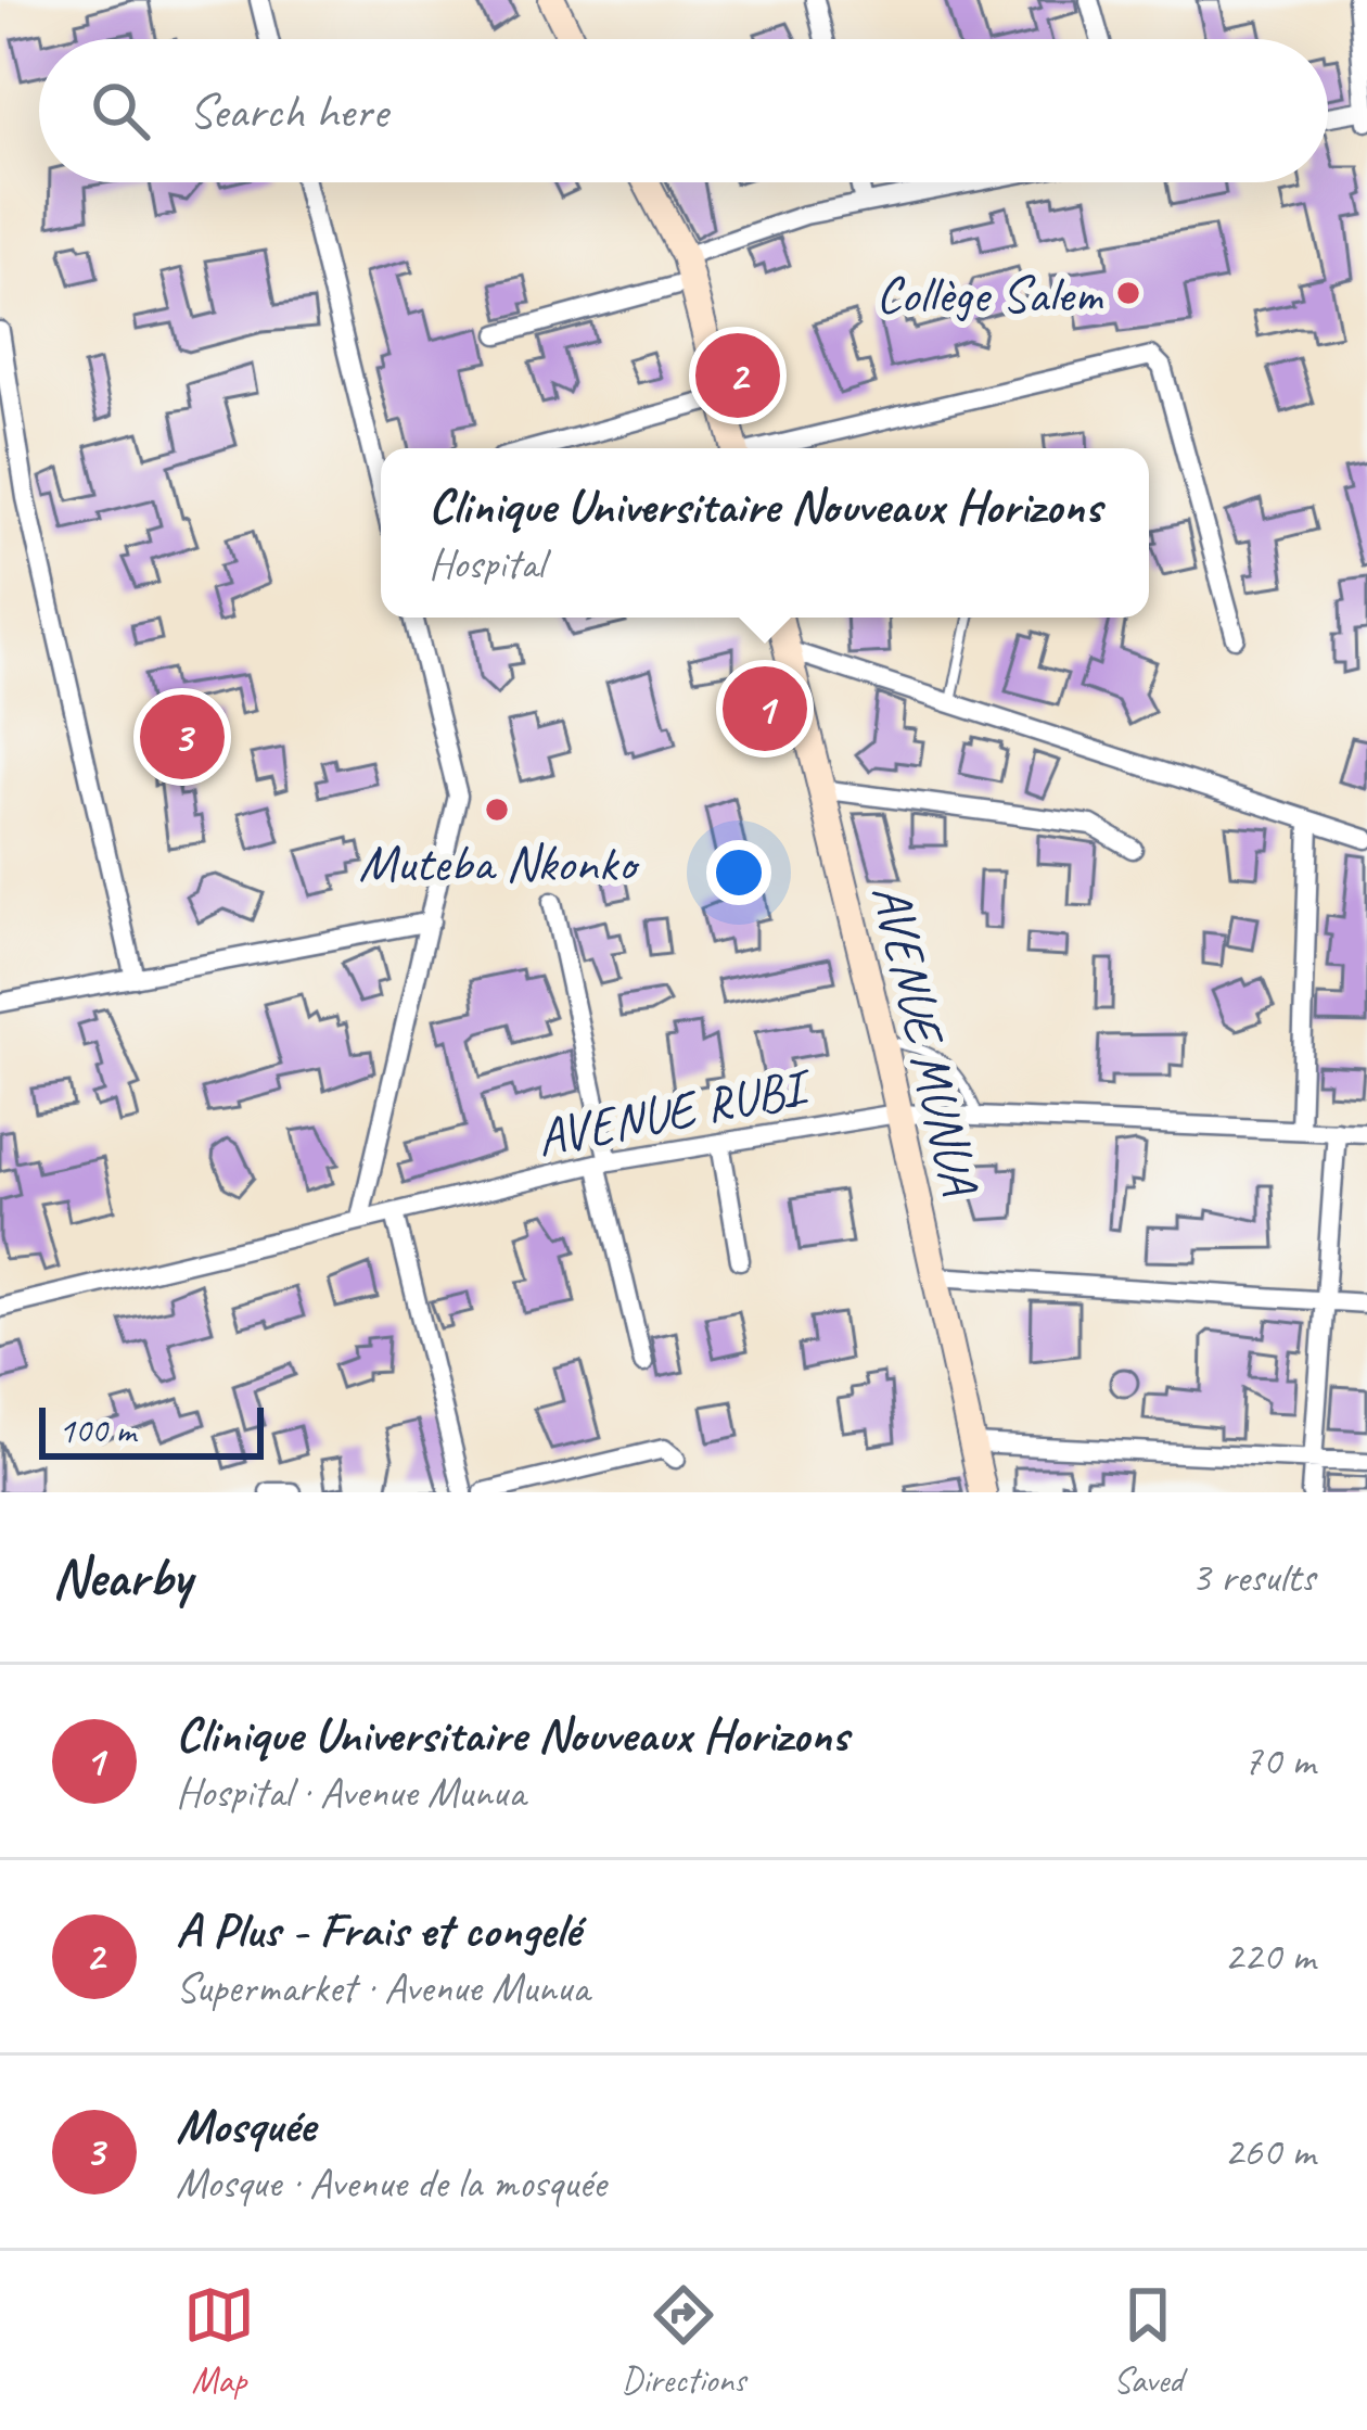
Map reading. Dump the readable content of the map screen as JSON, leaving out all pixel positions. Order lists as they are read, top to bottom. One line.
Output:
{"streets":{"main road":["AVENUE MUNUA"],"street":["AVENUE RUBI"]},"crossings":[["AVENUE MUNUA","AVENUE RUBI"]],"places":["Collège Salem","Muteba Nkonko"],"scale_bar":"100 m","page":{"search":"Search here","pins":["2","1","3"],"popup":["Clinique Universitaire Nouveaux Horizons","Hospital"],"scale":"100 m","heading":["Nearby","3 results"],"list":[{"mark":"1","name":"Clinique Universitaire Nouveaux Horizons","note":"Hospital · Avenue Munua","value":"70 m"},{"mark":"2","name":"A Plus - Frais et congelé","note":"Supermarket · Avenue Munua","value":"220 m"},{"mark":"3","name":"Mosquée","note":"Mosque · Avenue de la mosquée","value":"260 m"}],"nav":["Map","Directions","Saved"]}}
